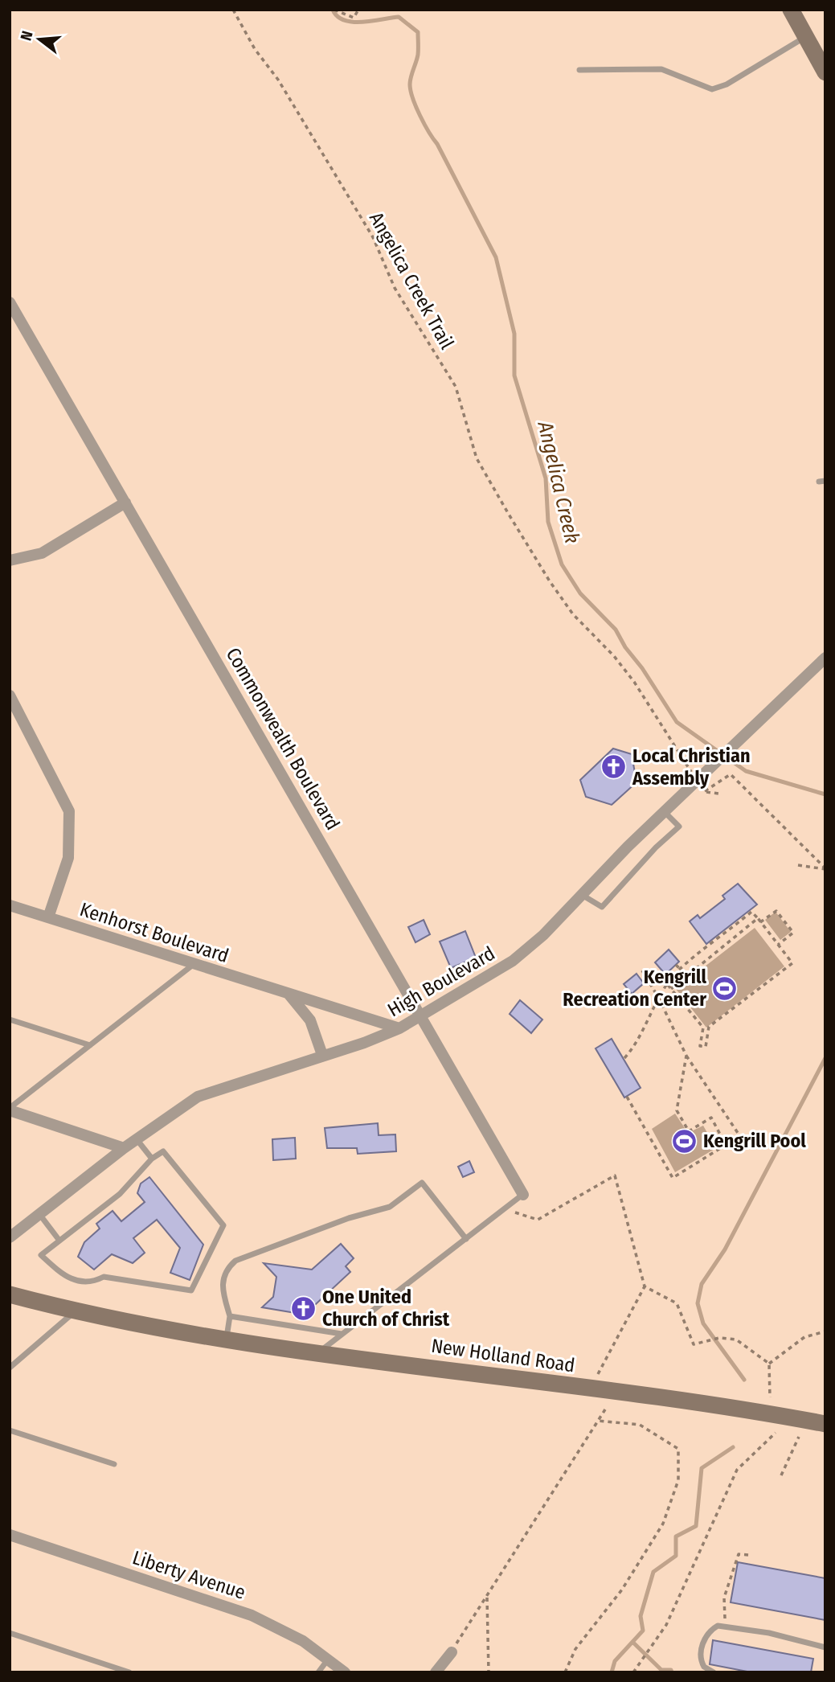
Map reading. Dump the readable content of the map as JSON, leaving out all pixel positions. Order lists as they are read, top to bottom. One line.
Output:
{"streets":{"main road":["New Holland Road"],"street":["Commonwealth Boulevard","Kenhorst Boulevard","High Boulevard","Liberty Avenue"],"path":["Angelica Creek Trail"]},"crossings":[["Angelica Creek Trail","High Boulevard"],["Commonwealth Boulevard","High Boulevard"],["Kenhorst Boulevard","High Boulevard"]],"water":["Angelica Creek"],"places":{"church":["Local Christian Assembly","One United Church of Christ"],"sports":["Kengrill Recreation Center","Kengrill Pool"]},"north":"left"}
